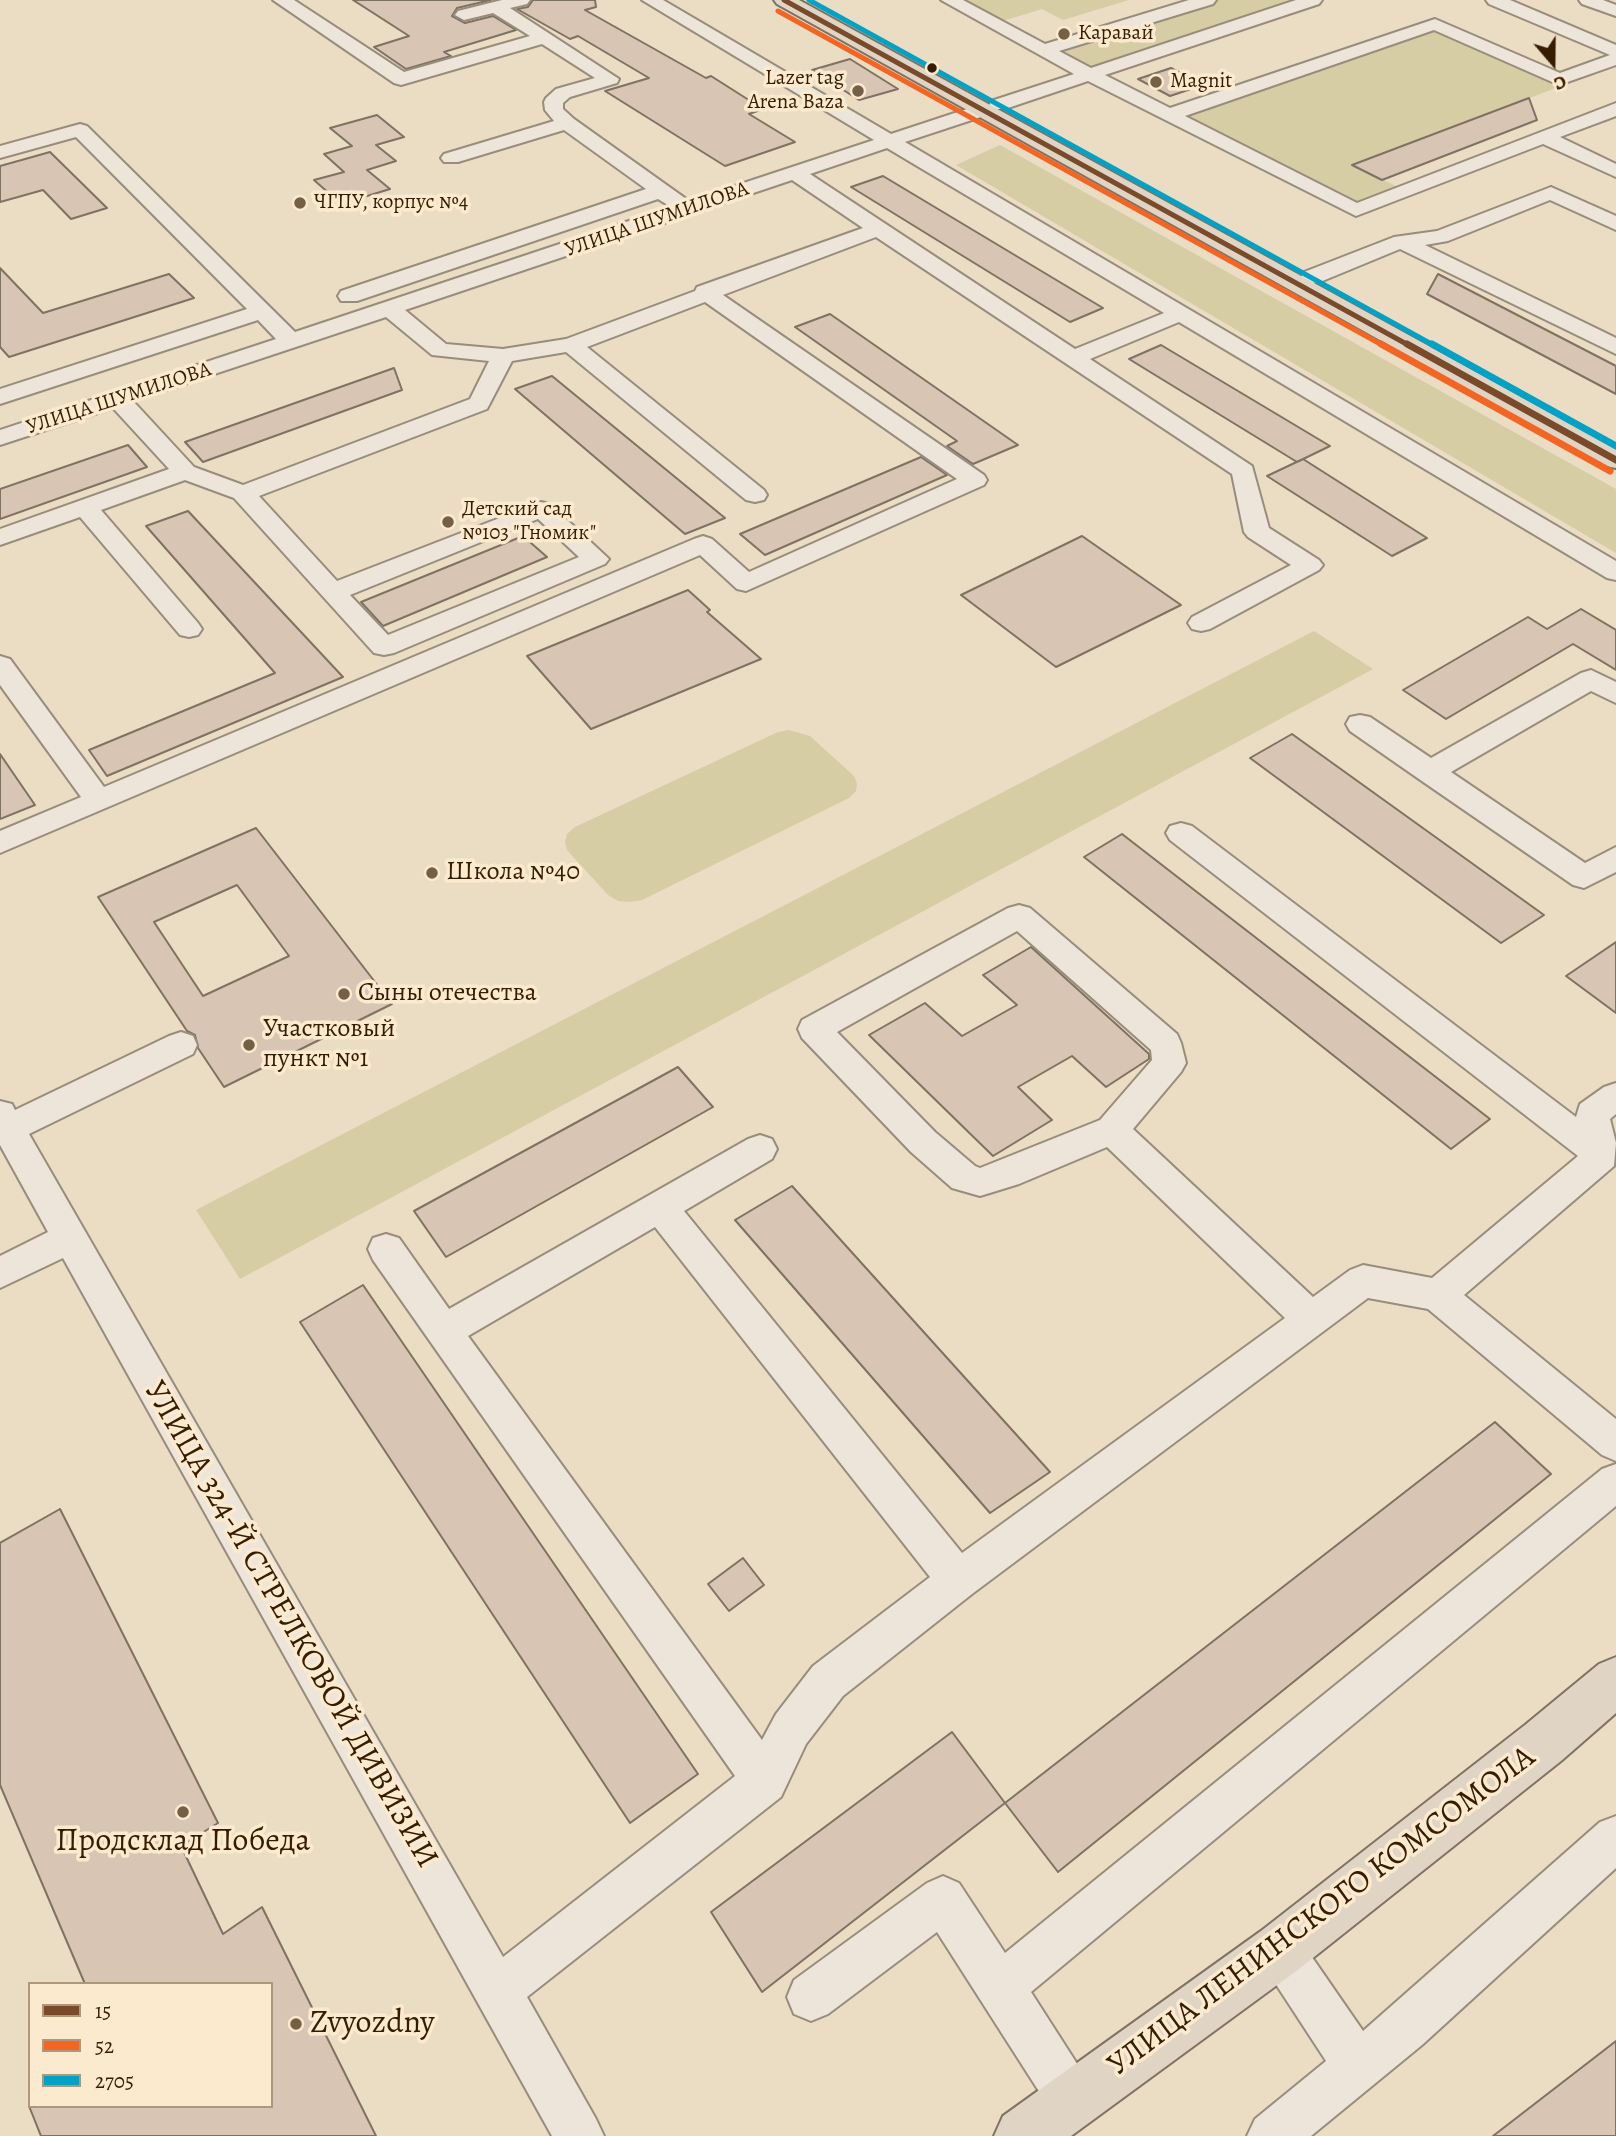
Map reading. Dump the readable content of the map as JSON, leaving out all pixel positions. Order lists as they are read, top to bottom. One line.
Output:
{"streets":{"main road":["УЛИЦА ЛЕНИНСКОГО КОМСОМОЛА"],"street":["УЛИЦА ШУМИЛОВА","УЛИЦА 324-Й СТРЕЛКОВОЙ ДИВИЗИИ"]},"places":["Каравай","Magnit","Lazer tag Arena Baza","ЧГПУ, корпус №4","Детский сад №103 \"Гномик\"","Школа №40","Сыны отечества","Участковый пункт №1","Продсклад Победа","Zvyozdny"],"lines":["transit line 15","transit line 2705","transit line 52"],"legend":["15","52","2705"],"north":"bottom"}
